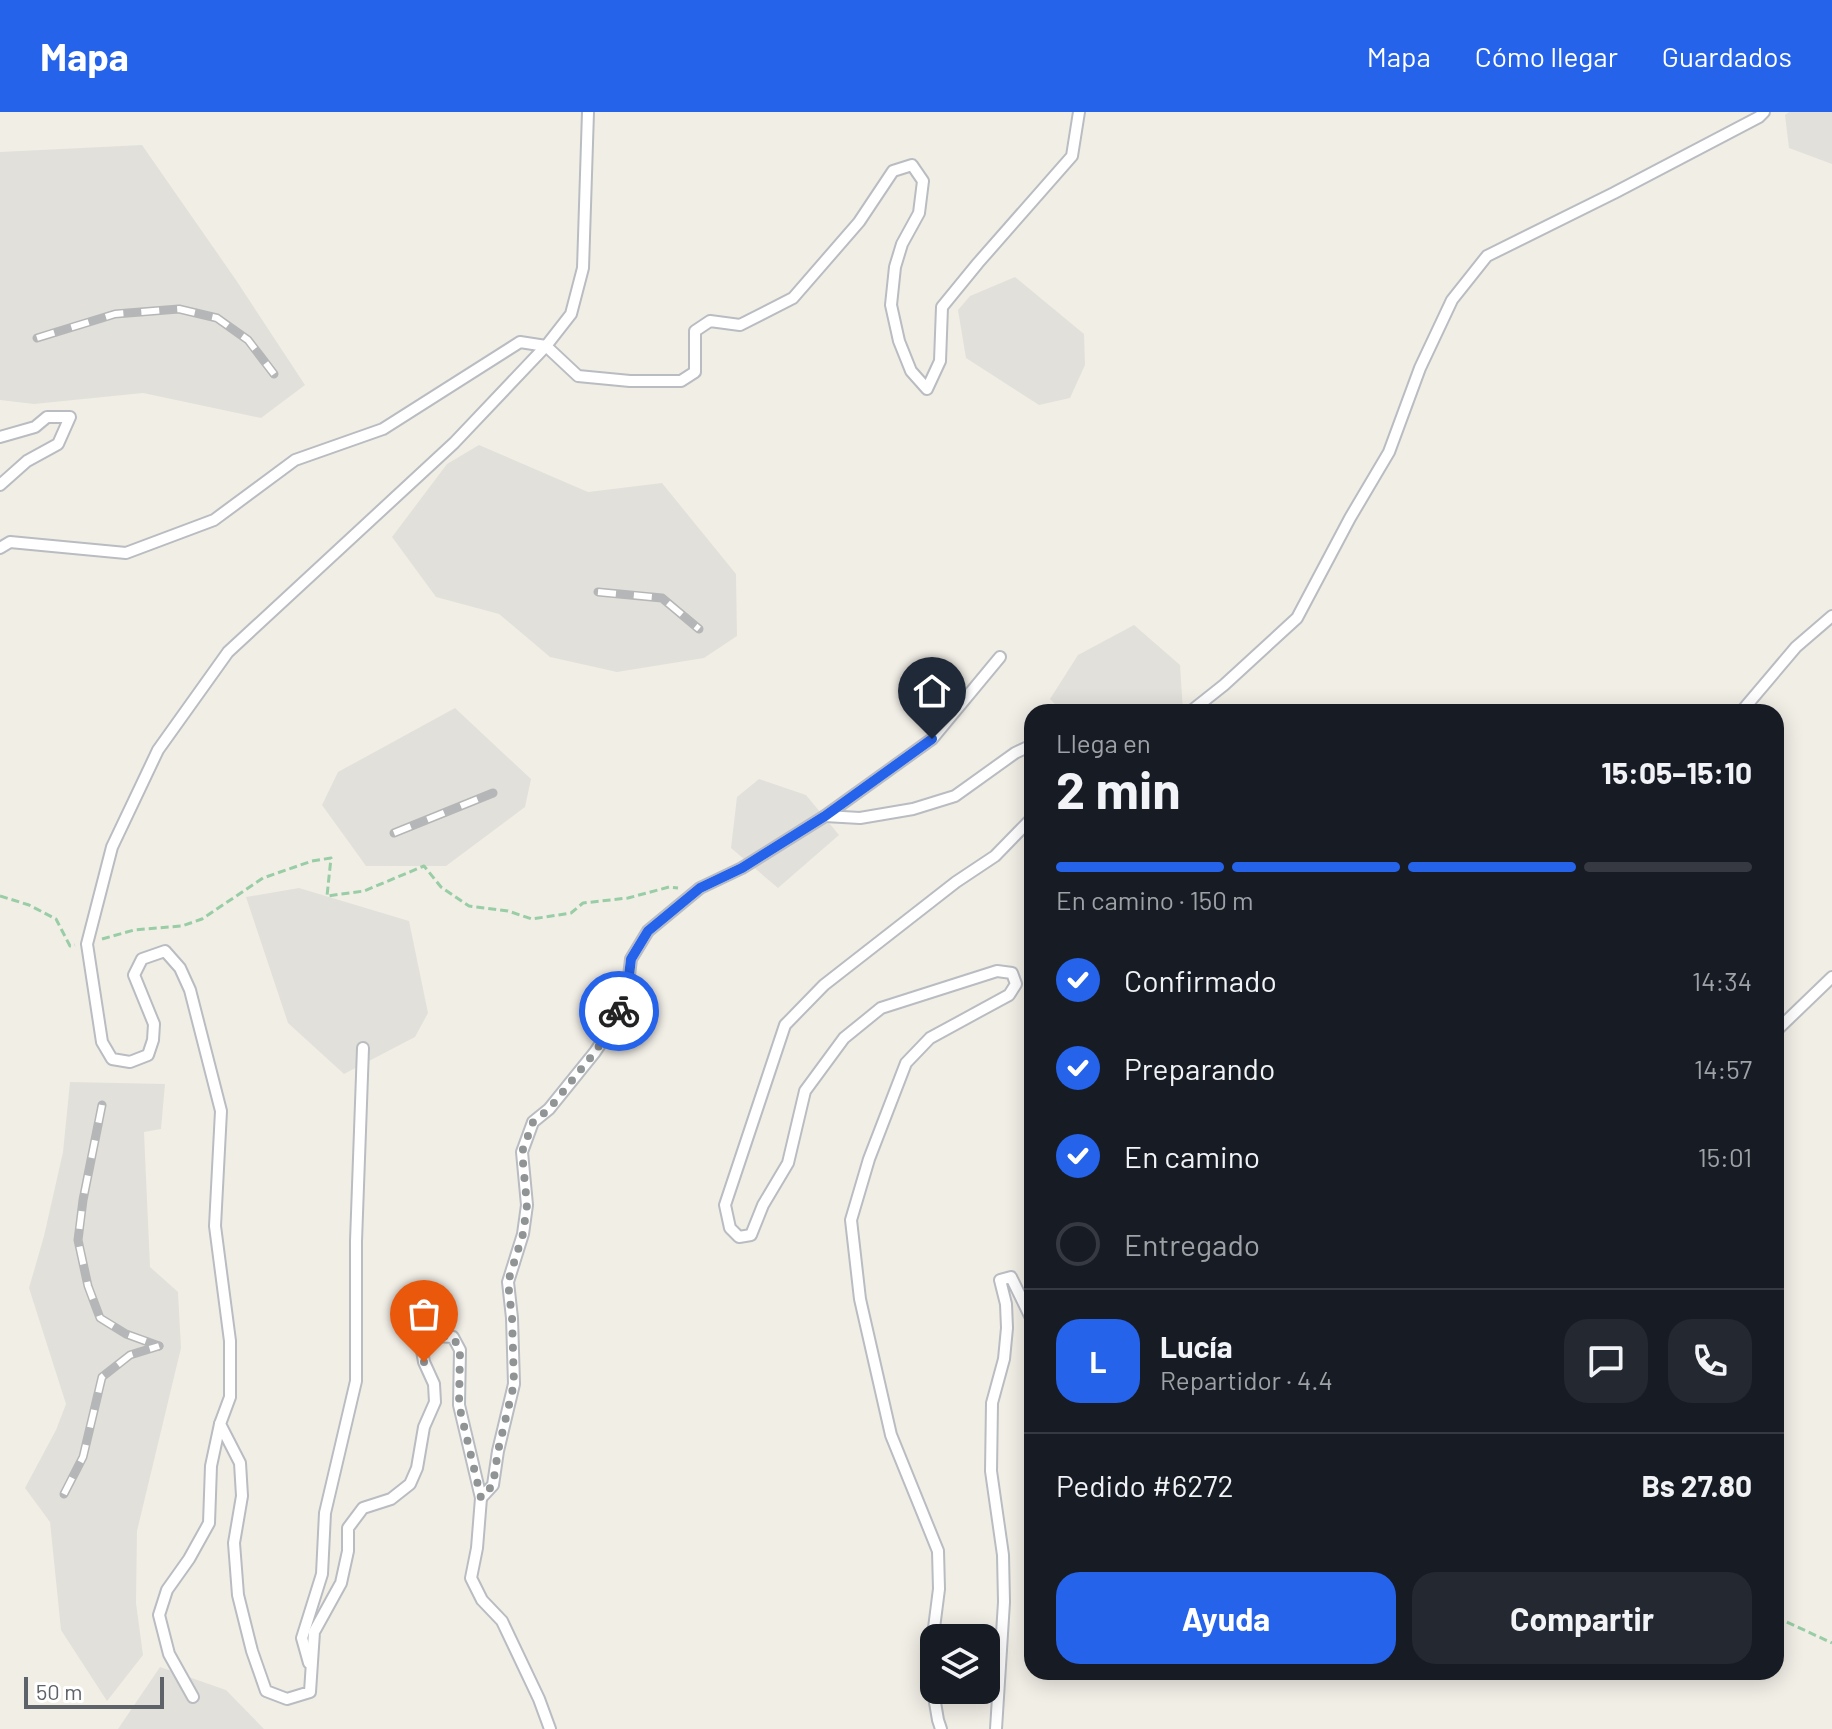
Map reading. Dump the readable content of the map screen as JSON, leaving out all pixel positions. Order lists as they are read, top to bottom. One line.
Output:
{"scale_bar":"50 m","page":{"header":"Mapa","nav":["Mapa","Cómo llegar","Guardados"],"heading":["2 min","Llega en","15:05–15:10"],"panel":["Lucía","Repartidor · 4.4","Pedido #6272","Bs 27.80"],"bar":"En camino · 150 m","list":[["Confirmado","14:34"],["Preparando","14:57"],["En camino","15:01"],"Entregado"],"round":"L","buttons":["Ayuda","Compartir"],"scale":"50 m"}}
